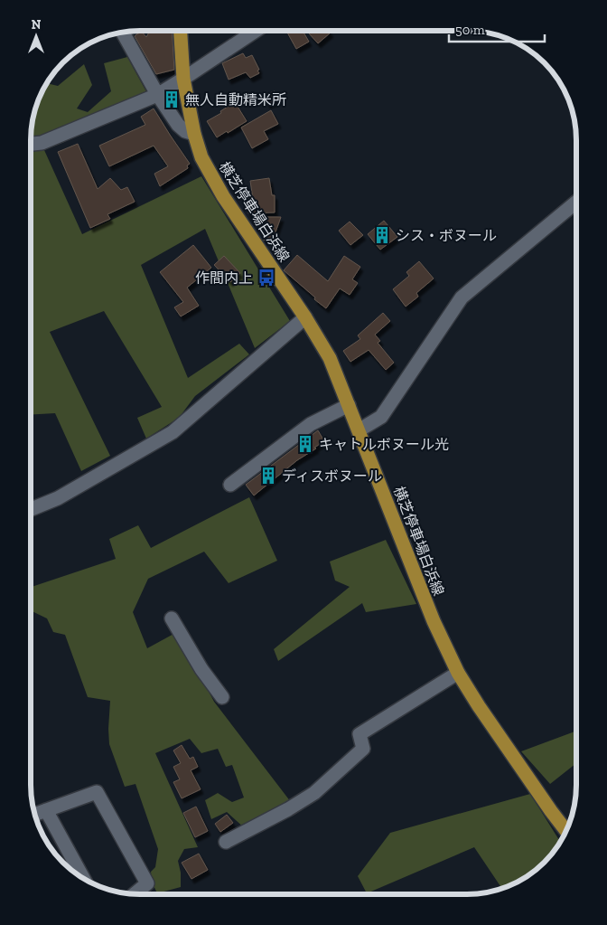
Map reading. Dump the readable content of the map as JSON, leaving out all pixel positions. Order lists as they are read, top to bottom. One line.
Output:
{"streets":{"main road":["横芝停車場白浜線"]},"places":{"building":["無人自動精米所","シス・ボヌール","キャトルボヌール光","ディスボヌール"],"bus stop":["作間内上"]},"scale_bar":"50 m","north":"top"}
